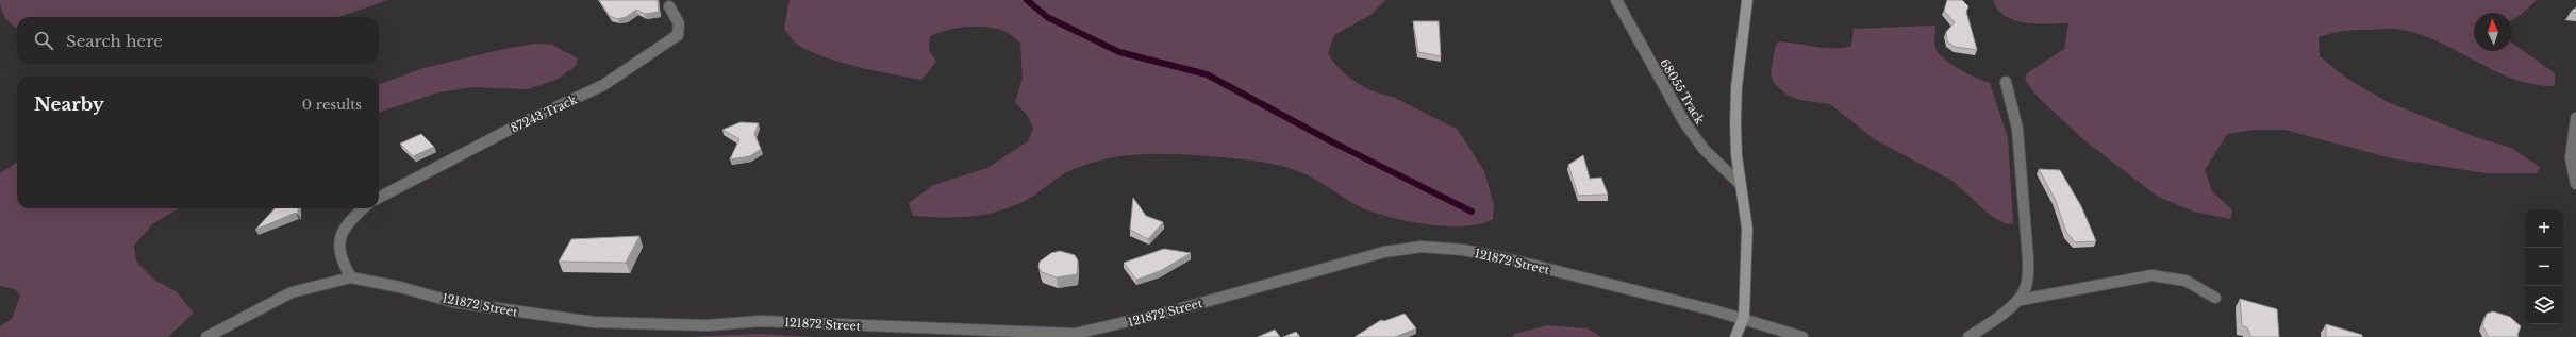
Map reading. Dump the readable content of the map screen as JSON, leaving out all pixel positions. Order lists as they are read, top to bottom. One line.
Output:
{"streets":{"street":["68055 Track","87243 Track","121872 Street"]},"north":"top","page":{"search":"Search here","heading":["Nearby","0 results"],"map_buttons":["+","−"]}}
